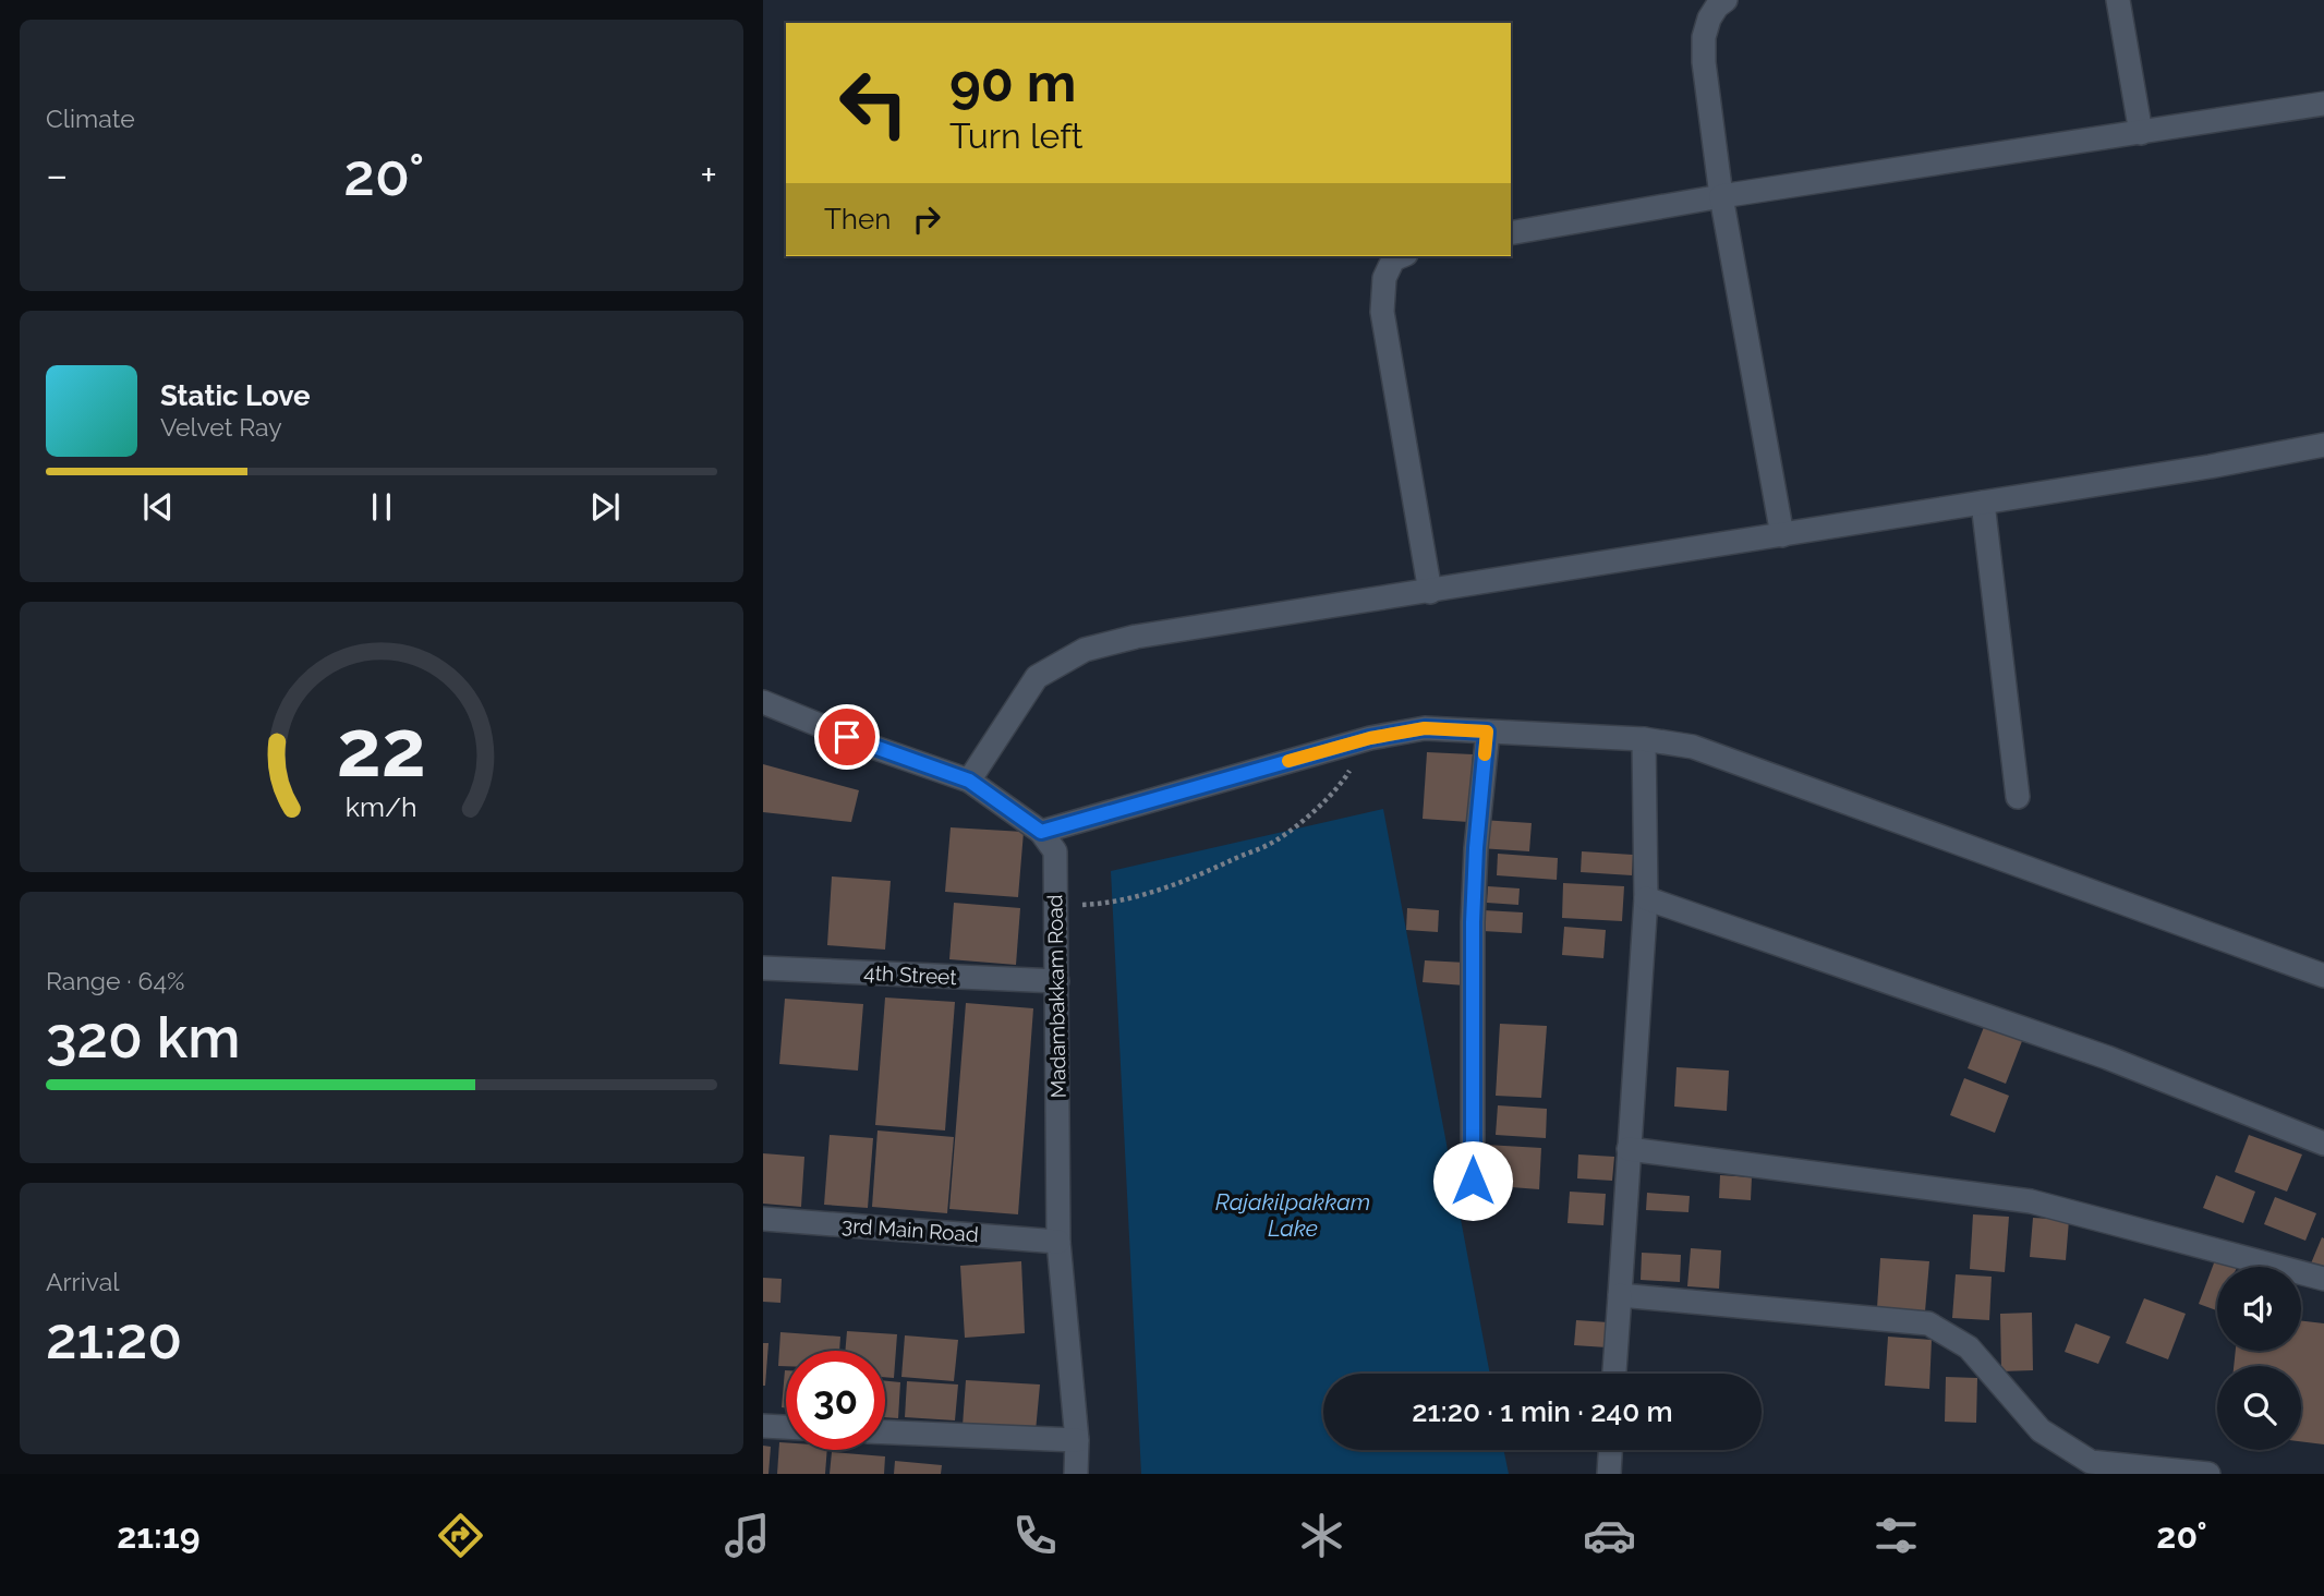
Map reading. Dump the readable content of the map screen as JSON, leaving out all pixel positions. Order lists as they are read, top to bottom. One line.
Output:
{"streets":{"street":["4th Street","Madambakkam Road","3rd Main Road"]},"crossings":[["4th Street","Madambakkam Road"],["Madambakkam Road","3rd Main Road"]],"water":["Rajakilpakkam Lake"],"page":{"tile":["Climate",["Range · 64%","320 km"],["Arrival","21:20"]],"turn":["90 m","Turn left"],"heat":["−","20°","+"],"then":"Then","song":["Static Love","Velvet Ray"],"limit":"30","trip":"21:20 · 1 min · 240 m","tabs":["21:19","20°"],"gauge":["22","km/h"]}}
